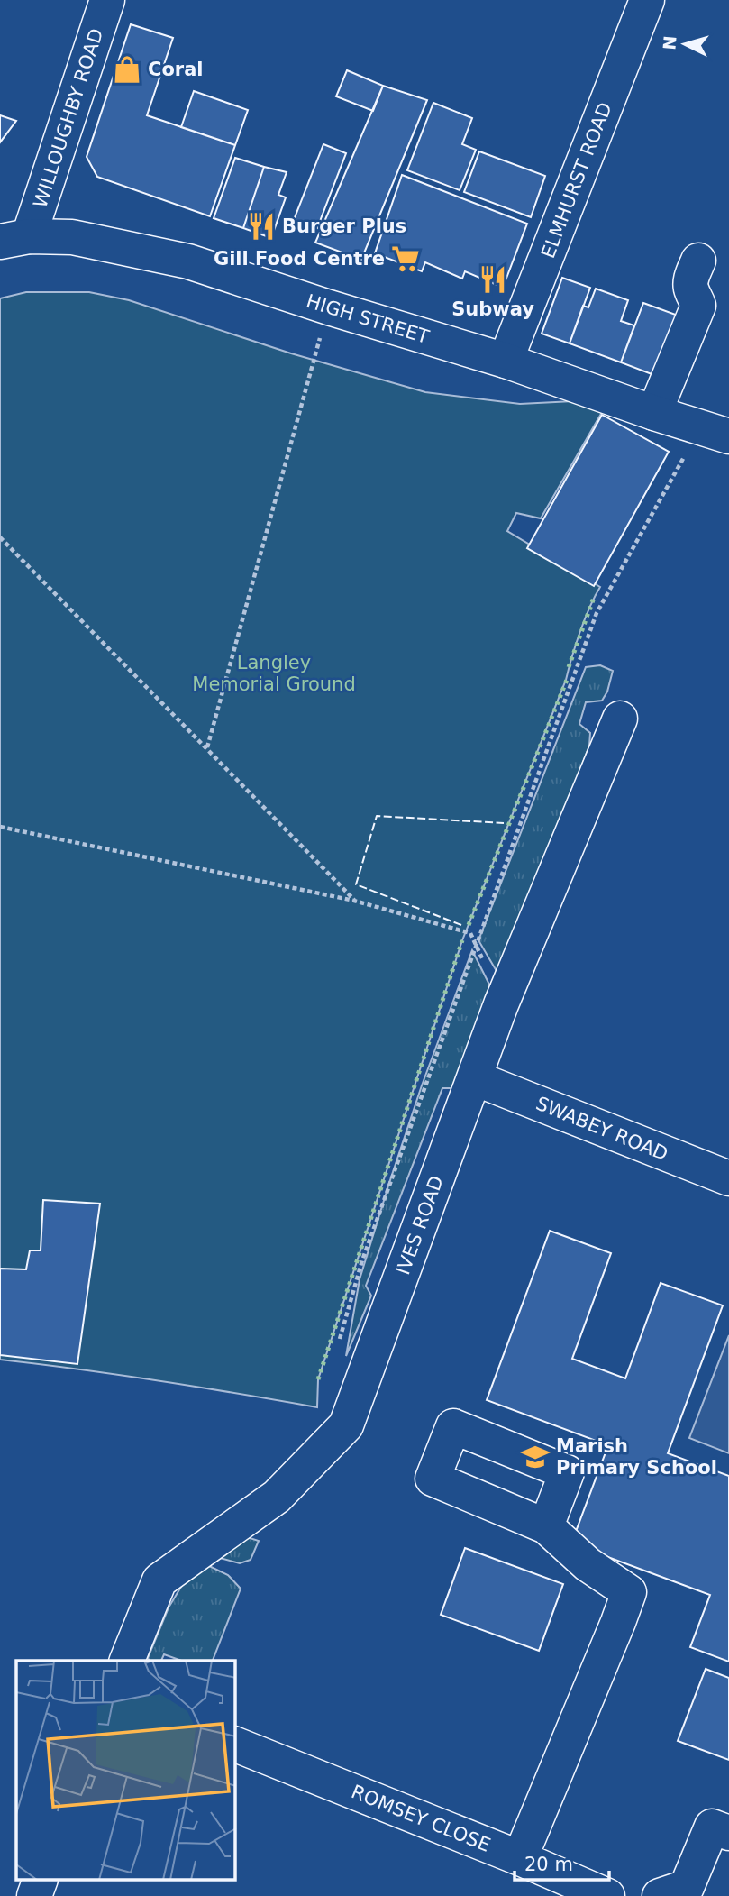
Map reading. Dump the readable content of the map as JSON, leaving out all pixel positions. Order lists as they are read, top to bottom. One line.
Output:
{"streets":{"street":["WILLOUGHBY ROAD","ELMHURST ROAD","HIGH STREET","SWABEY ROAD","IVES ROAD","ROMSEY CLOSE"]},"crossings":[["WILLOUGHBY ROAD","HIGH STREET"],["ELMHURST ROAD","HIGH STREET"],["SWABEY ROAD","IVES ROAD"]],"parks":["Langley Memorial Ground"],"places":{"shop":["Coral"],"restaurant":["Burger Plus","Subway"],"supermarket":["Gill Food Centre"],"school or university":["Marish Primary School"]},"scale_bar":"20 m","north":"left"}
